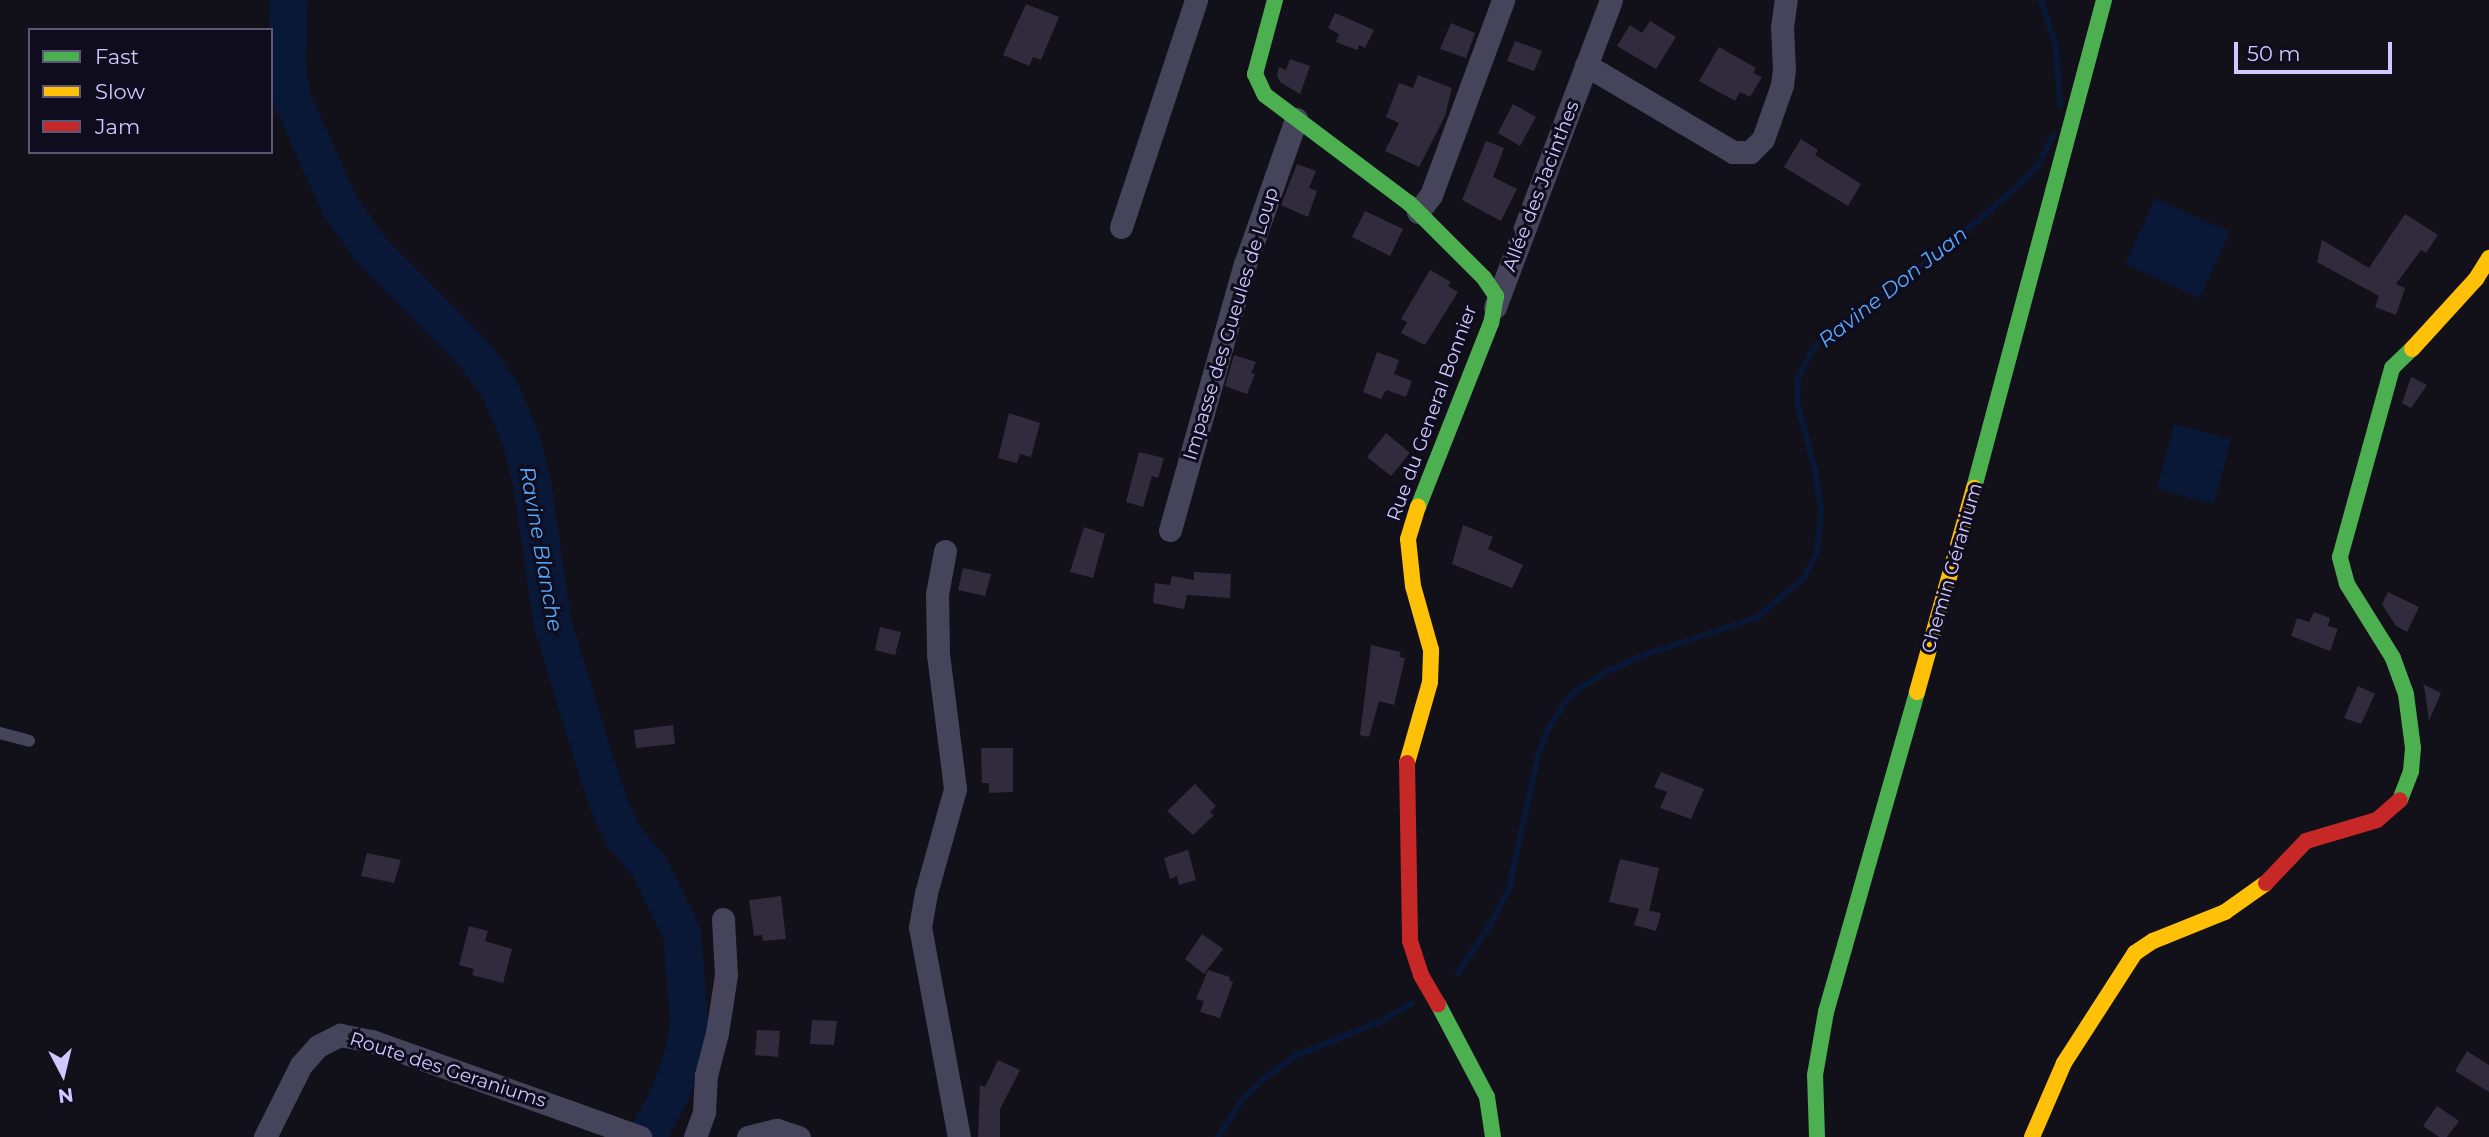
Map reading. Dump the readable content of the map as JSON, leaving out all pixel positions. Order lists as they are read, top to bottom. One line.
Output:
{"streets":{"street":["Allée des Jacinthes","Impasse des Gueules de Loup","Rue du General Bonnier","Chemin Géranium","Route des Geraniums"]},"crossings":[["Allée des Jacinthes","Rue du General Bonnier"],["Impasse des Gueules de Loup","Rue du General Bonnier"]],"water":["Ravine Don Juan","Ravine Blanche"],"legend":["Fast","Slow","Jam"],"scale_bar":"50 m","north":"bottom"}
